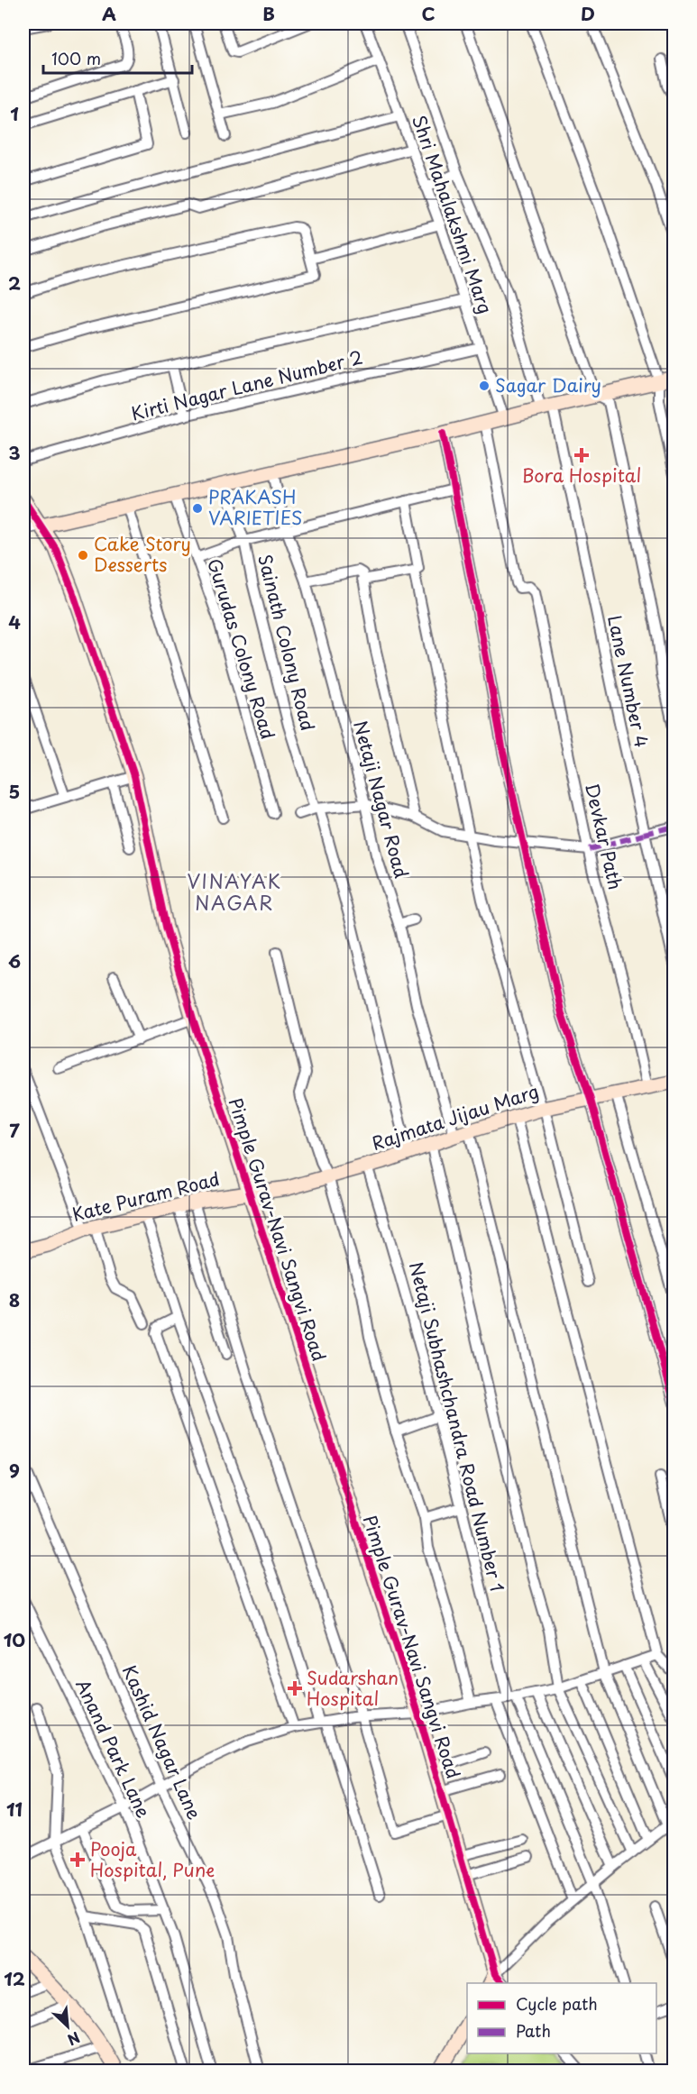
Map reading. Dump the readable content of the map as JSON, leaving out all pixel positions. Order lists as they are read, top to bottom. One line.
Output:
{"streets":{"street":["Shri Mahalakshmi Marg","Kirti Nagar Lane Number 2","Sainath Colony Road","Gurudas Colony Road","Lane Number 4","Netaji Nagar Road","Devkar Path","Rajmata Jijau Marg","Kate Puram Road","Pimple Gurav-Navi Sangvi Road","Netaji Subhashchandra Road Number 1","Kashid Nagar Lane","Anand Park Lane"]},"crossings":[["Shri Mahalakshmi Marg","Kirti Nagar Lane Number 2"],["Sainath Colony Road","Rajmata Jijau Marg"],["Netaji Nagar Road","Rajmata Jijau Marg"],["Devkar Path","Rajmata Jijau Marg"],["Rajmata Jijau Marg","Kate Puram Road"],["Rajmata Jijau Marg","Pimple Gurav-Navi Sangvi Road"],["Rajmata Jijau Marg","Netaji Subhashchandra Road Number 1"],["Kate Puram Road","Pimple Gurav-Navi Sangvi Road"]],"districts":["VINAYAK NAGAR"],"places":{"other":["Sagar Dairy","PRAKASH VARIETIES","Cake Story Desserts"],"health":["Bora Hospital","Sudarshan Hospital","Pooja Hospital, Pune"]},"legend":["Cycle path","Path"],"scale_bar":"100 m","north":"bottom right","grid":{"columns":["A","B","C","D"],"rows":["1","2","3","4","5","6","7","8","9","10","11","12"]}}
